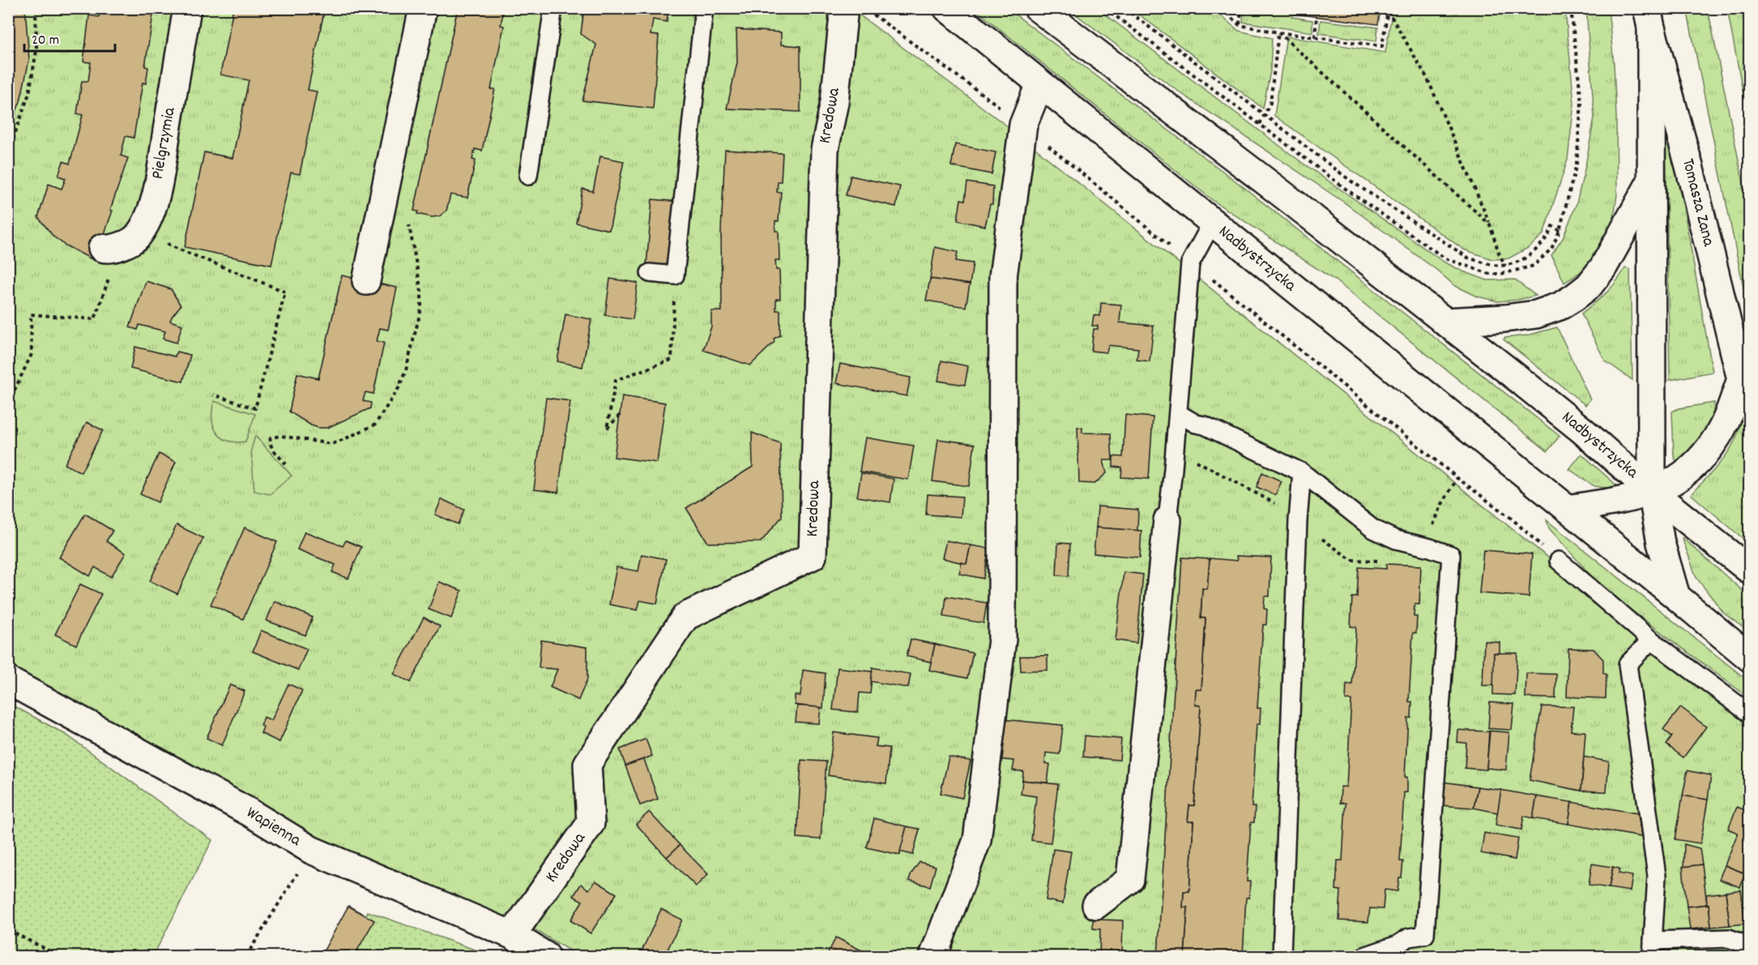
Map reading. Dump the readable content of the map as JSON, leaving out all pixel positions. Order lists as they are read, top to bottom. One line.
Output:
{"streets":{"street":["Kredowa","Pielgrzymia","Tomasza Zana","Nadbystrzycka","Wapienna"]},"crossings":[["Kredowa","Wapienna"],["Tomasza Zana","Nadbystrzycka"]],"scale_bar":"20 m"}
